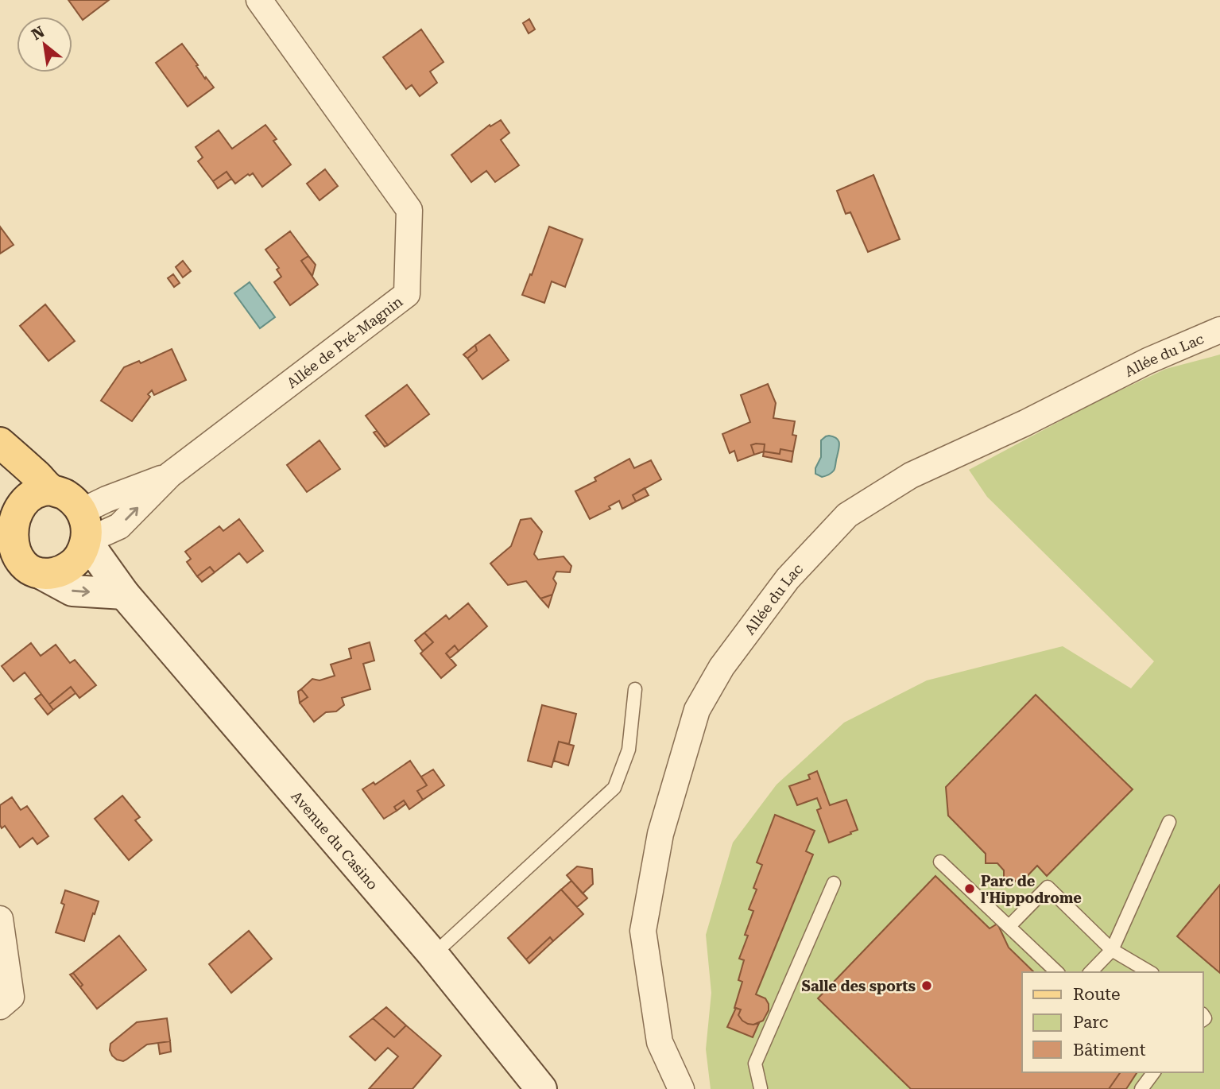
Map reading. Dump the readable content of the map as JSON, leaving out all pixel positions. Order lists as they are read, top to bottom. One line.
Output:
{"streets":{"street":["Allée de Pré-Magnin","Allée du Lac","Avenue du Casino"]},"crossings":[["Allée de Pré-Magnin","Avenue du Casino"]],"places":["Parc de l'Hippodrome","Salle des sports"],"legend":["Route","Parc","Bâtiment"],"north":"top left"}
